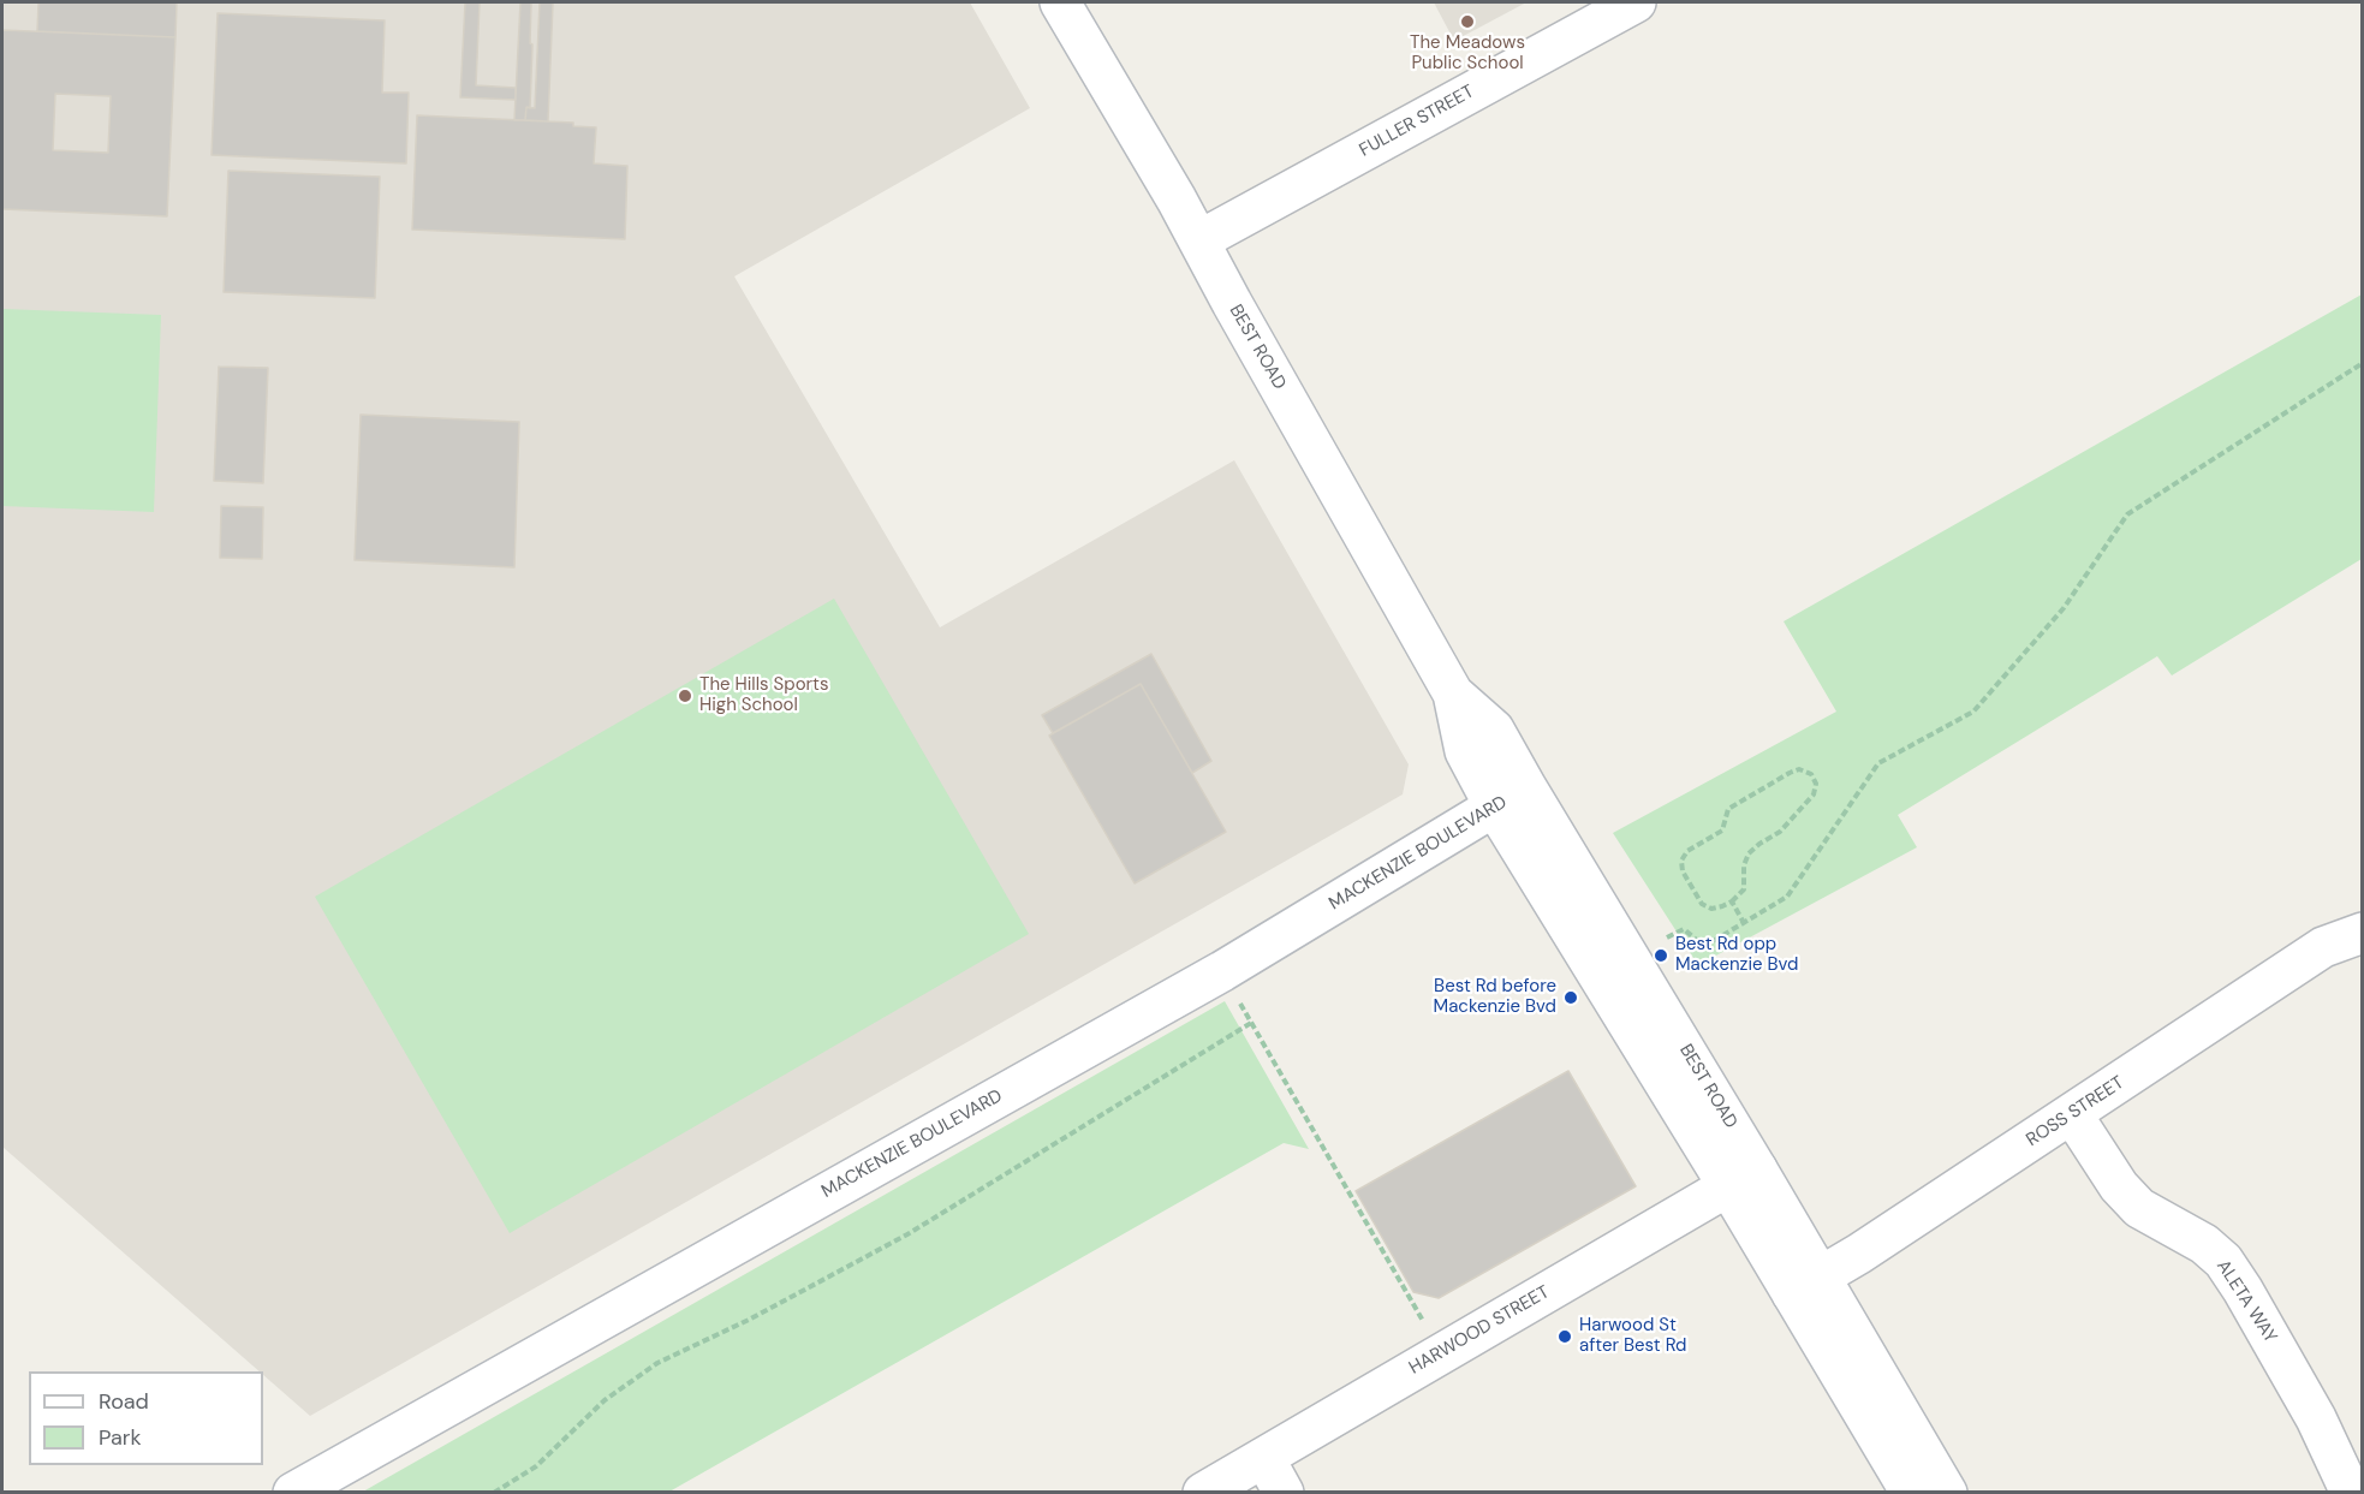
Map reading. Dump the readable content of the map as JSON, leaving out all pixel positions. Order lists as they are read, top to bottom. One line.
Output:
{"streets":{"street":["FULLER STREET","BEST ROAD","MACKENZIE BOULEVARD","ROSS STREET","ALETA WAY","HARWOOD STREET"]},"crossings":[["FULLER STREET","BEST ROAD"],["BEST ROAD","MACKENZIE BOULEVARD"],["BEST ROAD","ROSS STREET"],["BEST ROAD","HARWOOD STREET"],["ROSS STREET","ALETA WAY"]],"places":["The Meadows Public School","The Hills Sports High School","Best Rd opp Mackenzie Bvd","Best Rd before Mackenzie Bvd","Harwood St after Best Rd"],"legend":["Road","Park"]}
